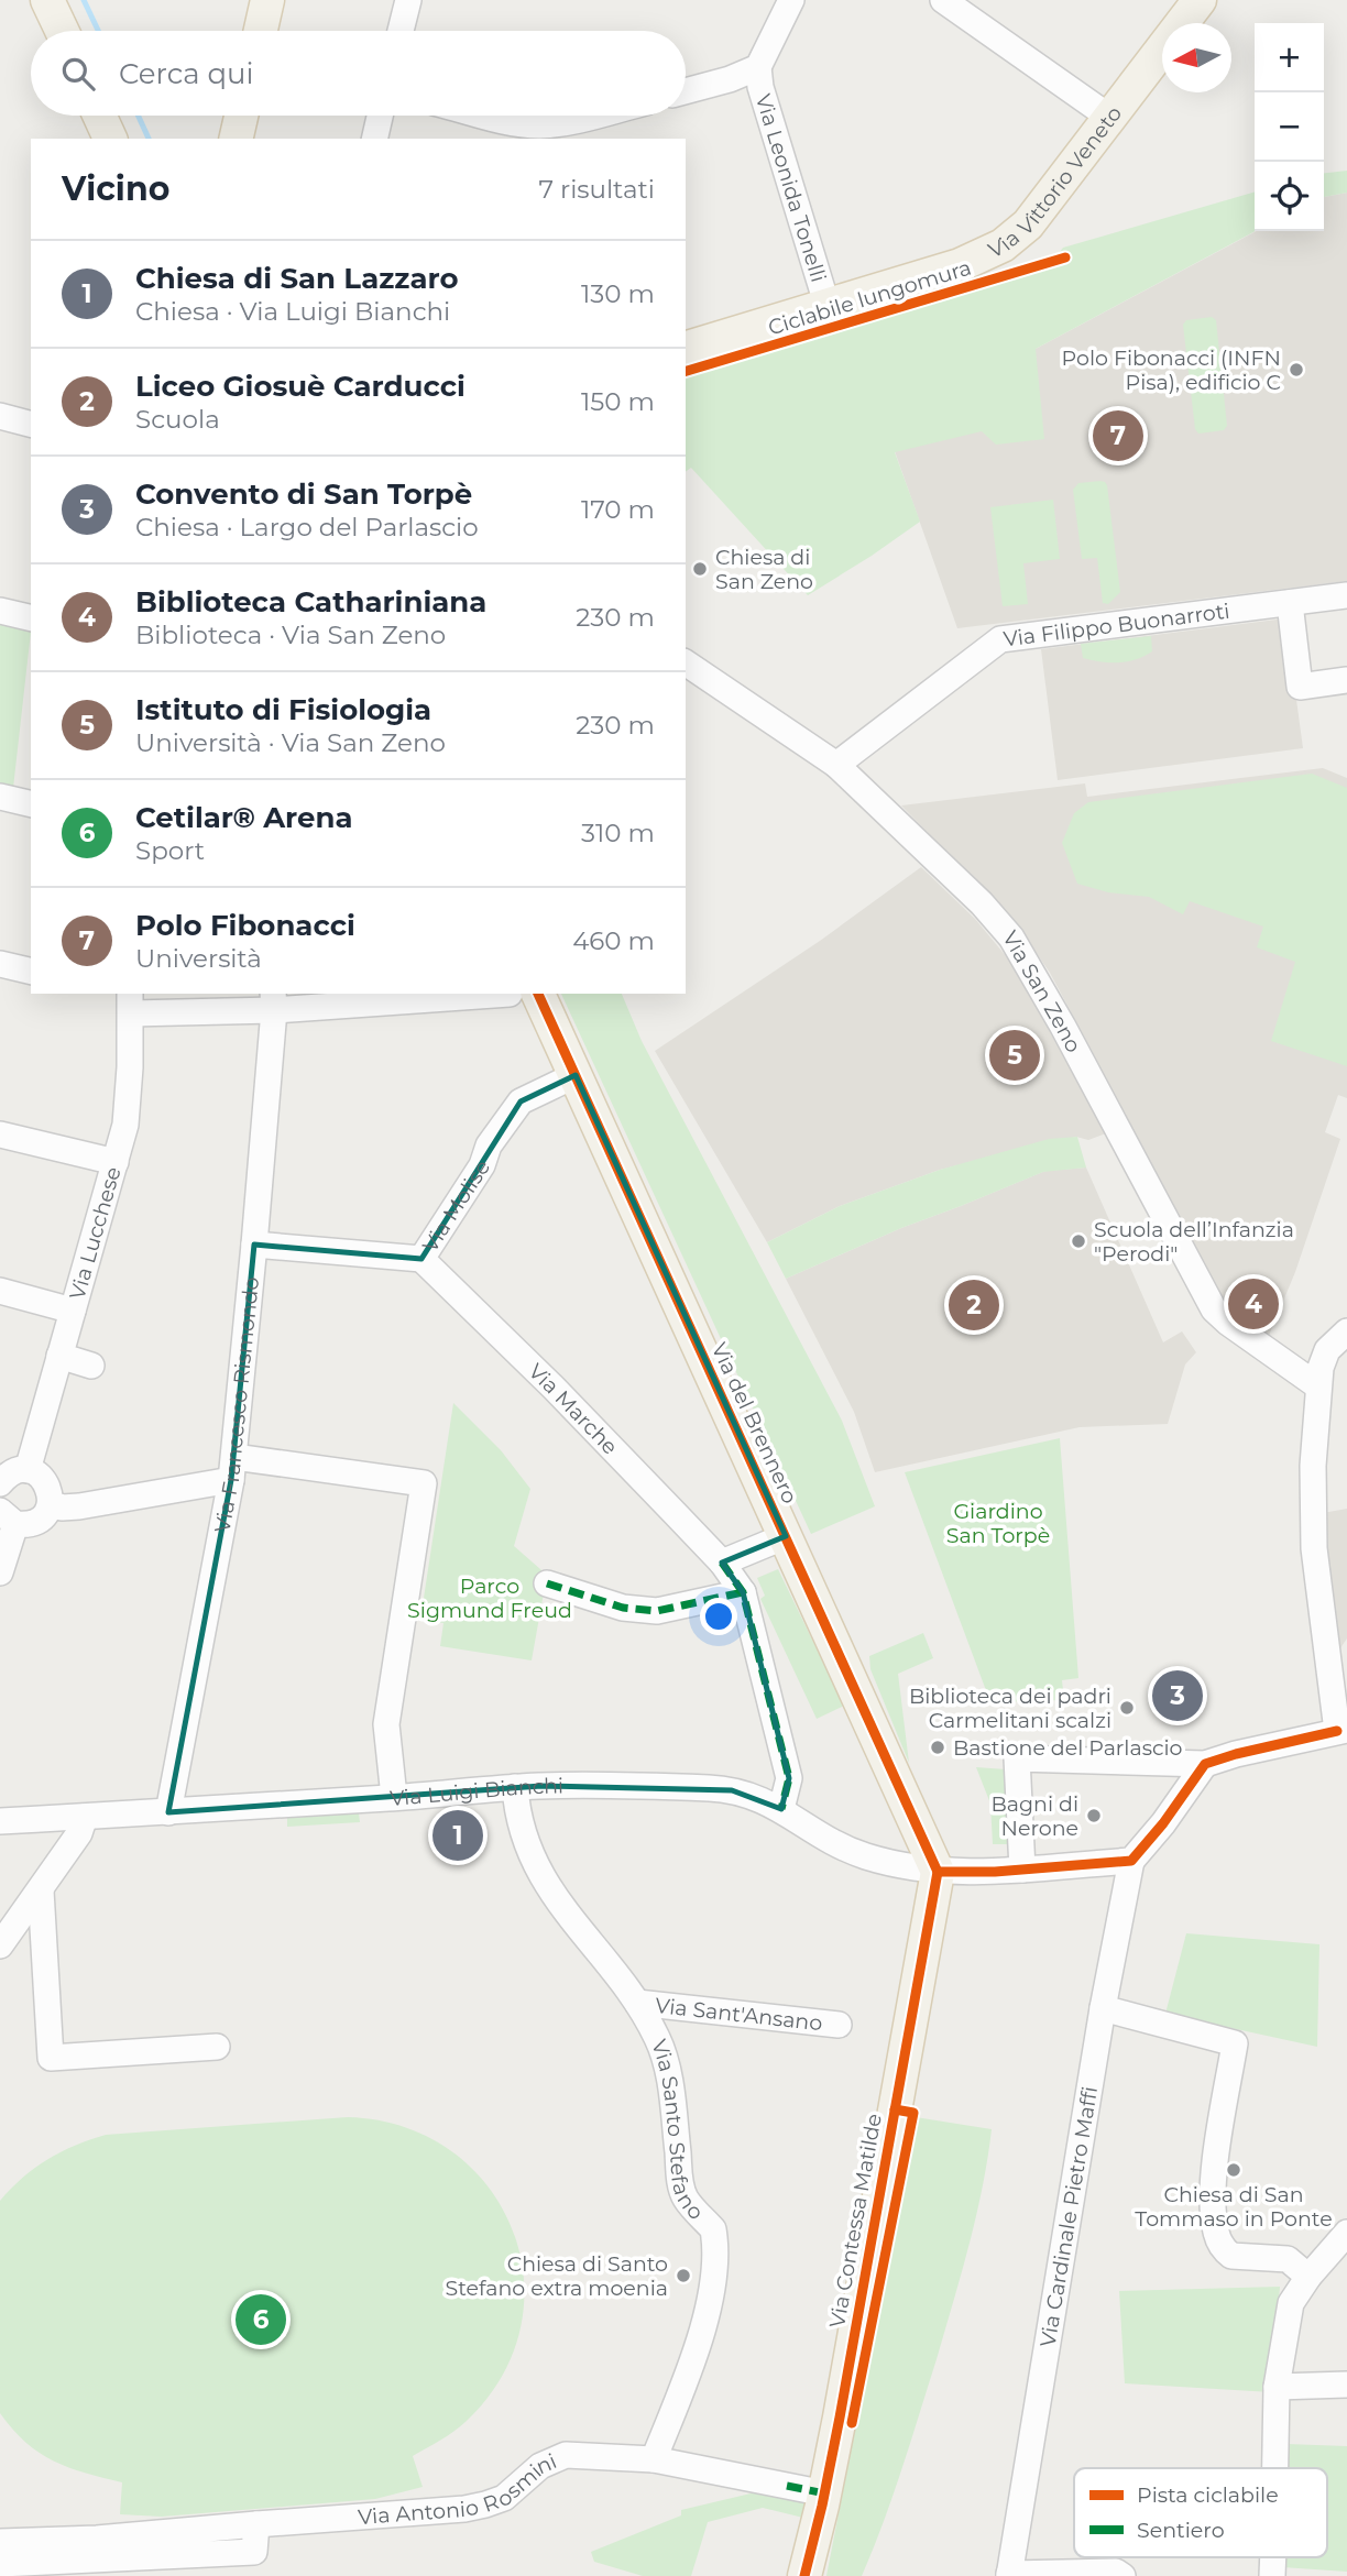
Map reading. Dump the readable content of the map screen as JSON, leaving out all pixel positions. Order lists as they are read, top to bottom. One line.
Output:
{"streets":{"main road":["Via Vittorio Veneto","Via del Brennero","Via Contessa Matilde"],"street":["Via Leonida Tonelli","Via Filippo Buonarroti","Via San Zeno","Via Molise","Via Lucchese","Via Francesco Rismondo","Via Marche","Via Luigi Bianchi","Via Sant'Ansano","Via Santo Stefano","Via Cardinale Pietro Maffi","Via Antonio Rosmini"],"cycle path":["Ciclabile lungomura"]},"crossings":[["Via Vittorio Veneto","Via Leonida Tonelli"],["Via Filippo Buonarroti","Via San Zeno"],["Via Molise","Via Francesco Rismondo"],["Via Molise","Via Marche"],["Via Molise","Via del Brennero"],["Via Francesco Rismondo","Via Luigi Bianchi"],["Via del Brennero","Via Luigi Bianchi"],["Via del Brennero","Via Contessa Matilde"],["Via Luigi Bianchi","Via Santo Stefano"],["Via Luigi Bianchi","Via Cardinale Pietro Maffi"],["Via Luigi Bianchi","Via Contessa Matilde"],["Via Sant'Ansano","Via Santo Stefano"],["Via Santo Stefano","Via Antonio Rosmini"]],"parks":["Giardino San Torpè","Parco Sigmund Freud"],"places":["Polo Fibonacci (INFN Pisa), edificio C","Chiesa di San Zeno","Scuola dell’Infanzia \"Perodi\"","Biblioteca dei padri Carmelitani scalzi","Bastione del Parlascio","Bagni di Nerone","Chiesa di San Tommaso in Ponte","Chiesa di Santo Stefano extra moenia"],"legend":["Pista ciclabile","Sentiero"],"north":"left","page":{"map_buttons":["+","−"],"search":"Cerca qui","heading":["Vicino","7 risultati"],"list":[{"mark":"1","name":"Chiesa di San Lazzaro","note":"Chiesa · Via Luigi Bianchi","value":"130 m"},{"mark":"2","name":"Liceo Giosuè Carducci","note":"Scuola","value":"150 m"},{"mark":"3","name":"Convento di San Torpè","note":"Chiesa · Largo del Parlascio","value":"170 m"},{"mark":"4","name":"Biblioteca Cathariniana","note":"Biblioteca · Via San Zeno","value":"230 m"},{"mark":"5","name":"Istituto di Fisiologia","note":"Università · Via San Zeno","value":"230 m"},{"mark":"6","name":"Cetilar® Arena","note":"Sport","value":"310 m"},{"mark":"7","name":"Polo Fibonacci","note":"Università","value":"460 m"}],"pins":["7","5","4","2","3","1","6"]}}
